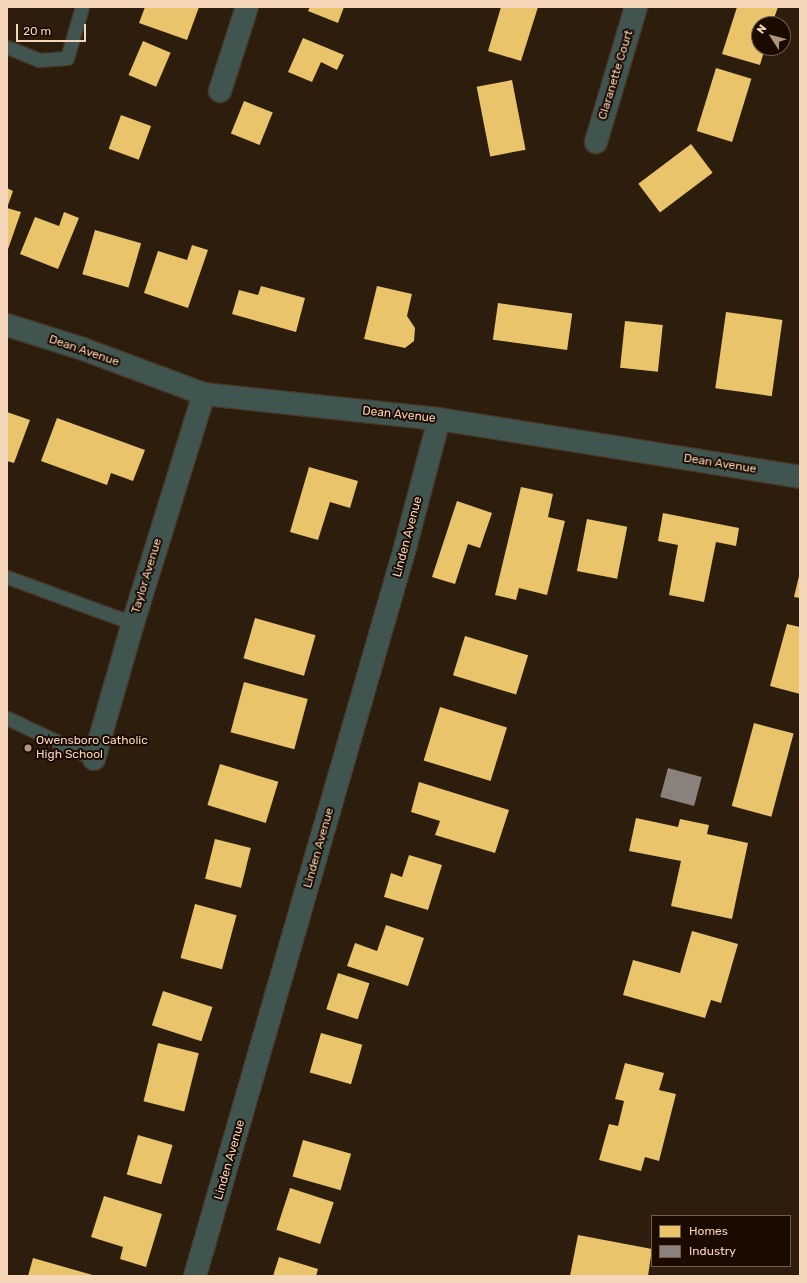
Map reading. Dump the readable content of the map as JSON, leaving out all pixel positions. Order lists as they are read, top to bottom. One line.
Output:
{"streets":{"street":["Claranette Court","Dean Avenue","Linden Avenue","Taylor Avenue"]},"crossings":[["Dean Avenue","Linden Avenue"],["Dean Avenue","Taylor Avenue"]],"places":["Owensboro Catholic High School"],"legend":["Homes","Industry"],"scale_bar":"20 m","north":"top left"}
